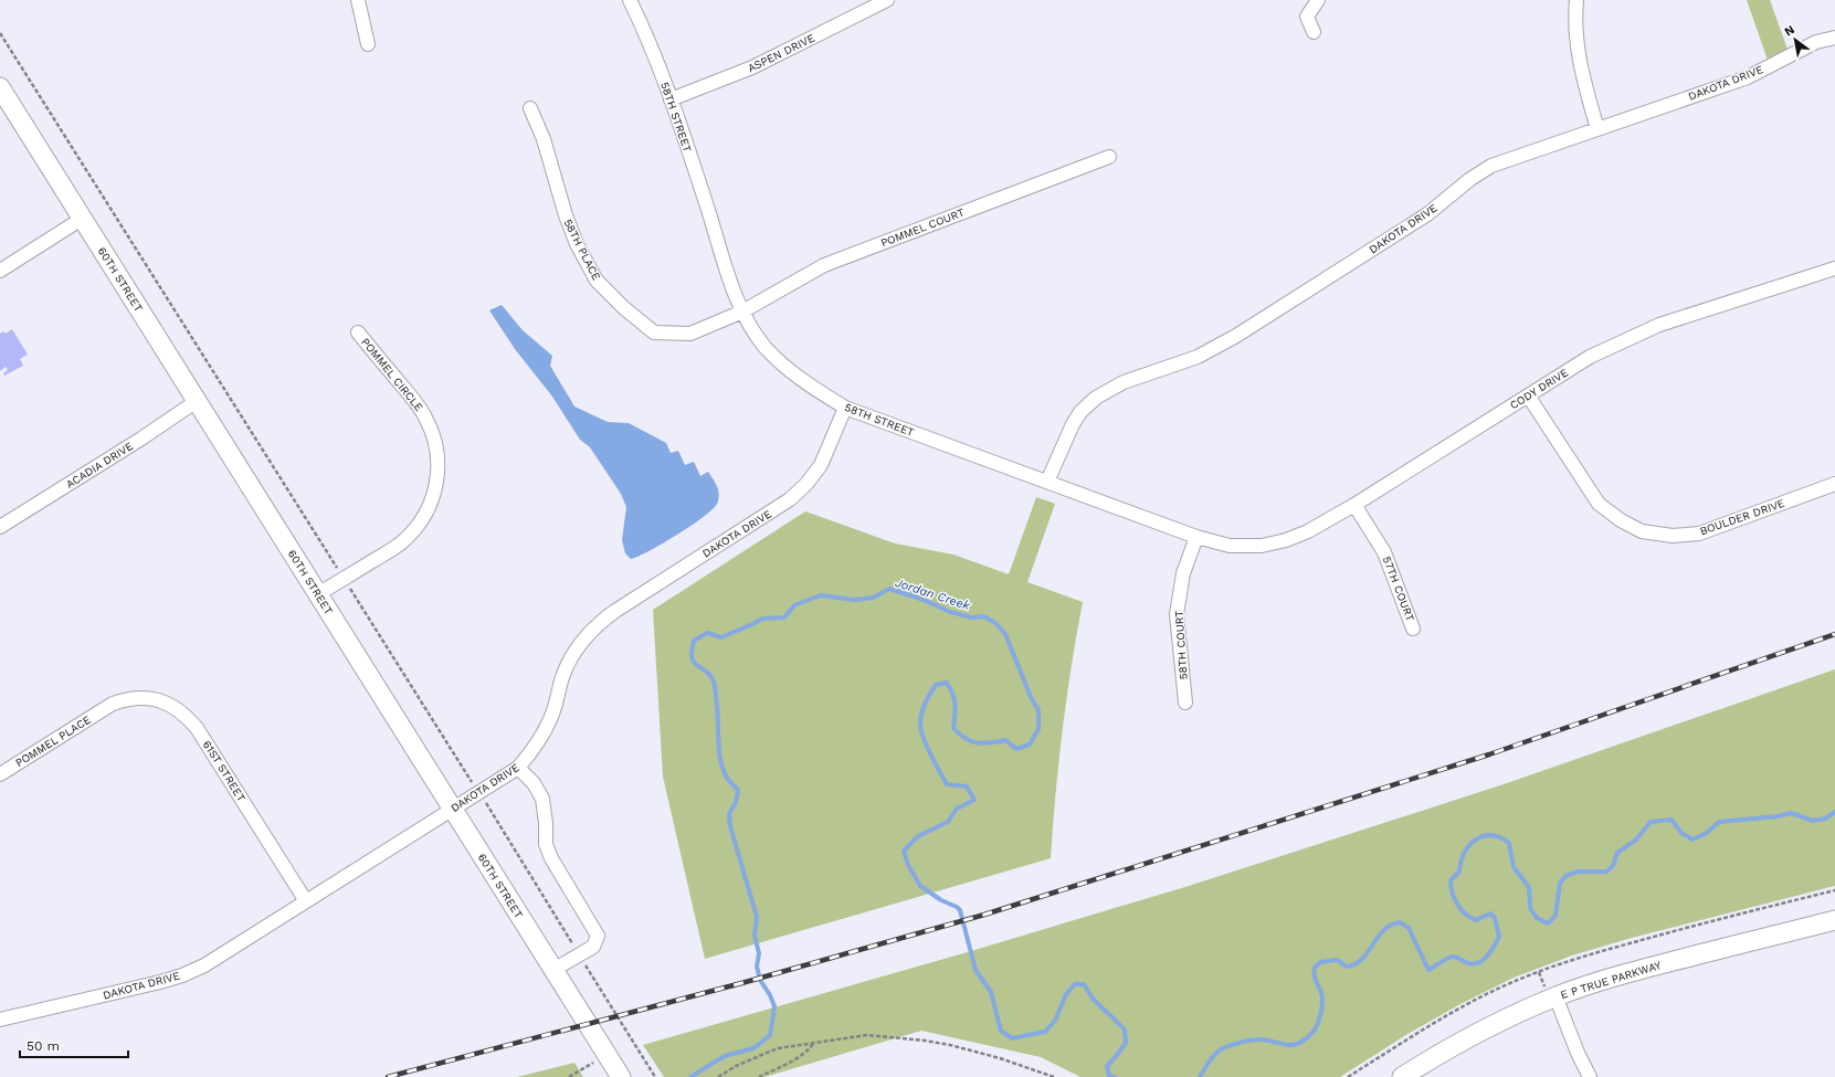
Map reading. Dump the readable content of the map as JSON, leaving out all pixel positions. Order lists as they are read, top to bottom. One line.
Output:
{"streets":{"main road":["60TH STREET","E P TRUE PARKWAY"],"street":["ASPEN DRIVE","DAKOTA DRIVE","58TH STREET","POMMEL COURT","58TH PLACE","POMMEL CIRCLE","CODY DRIVE","ACADIA DRIVE","BOULDER DRIVE","57TH COURT","58TH COURT","POMMEL PLACE","61ST STREET"]},"crossings":[["ASPEN DRIVE","58TH STREET"],["DAKOTA DRIVE","58TH STREET"],["DAKOTA DRIVE","60TH STREET"],["DAKOTA DRIVE","61ST STREET"],["58TH STREET","POMMEL COURT"],["58TH STREET","58TH PLACE"],["58TH STREET","CODY DRIVE"],["58TH STREET","58TH COURT"],["POMMEL COURT","58TH PLACE"],["60TH STREET","POMMEL CIRCLE"],["60TH STREET","ACADIA DRIVE"],["CODY DRIVE","BOULDER DRIVE"],["CODY DRIVE","57TH COURT"],["POMMEL PLACE","61ST STREET"]],"water":["Jordan Creek"],"scale_bar":"50 m","north":"top left"}
